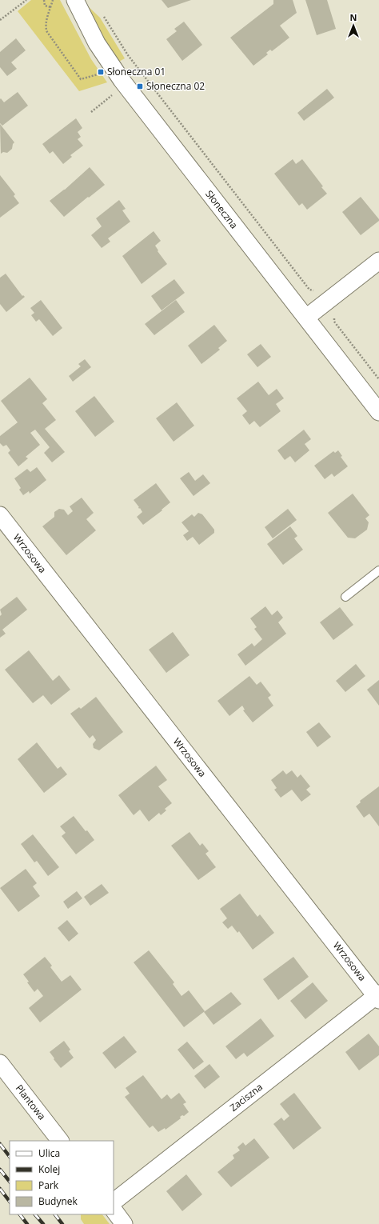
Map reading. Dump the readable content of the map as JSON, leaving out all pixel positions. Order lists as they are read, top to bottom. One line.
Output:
{"streets":{"street":["Słoneczna","Wrzosowa","Zaciszna","Plantowa"]},"crossings":[["Wrzosowa","Zaciszna"]],"places":{"transit":["Słoneczna 01","Słoneczna 02"]},"legend":["Ulica","Kolej","Park","Budynek"],"north":"top"}
